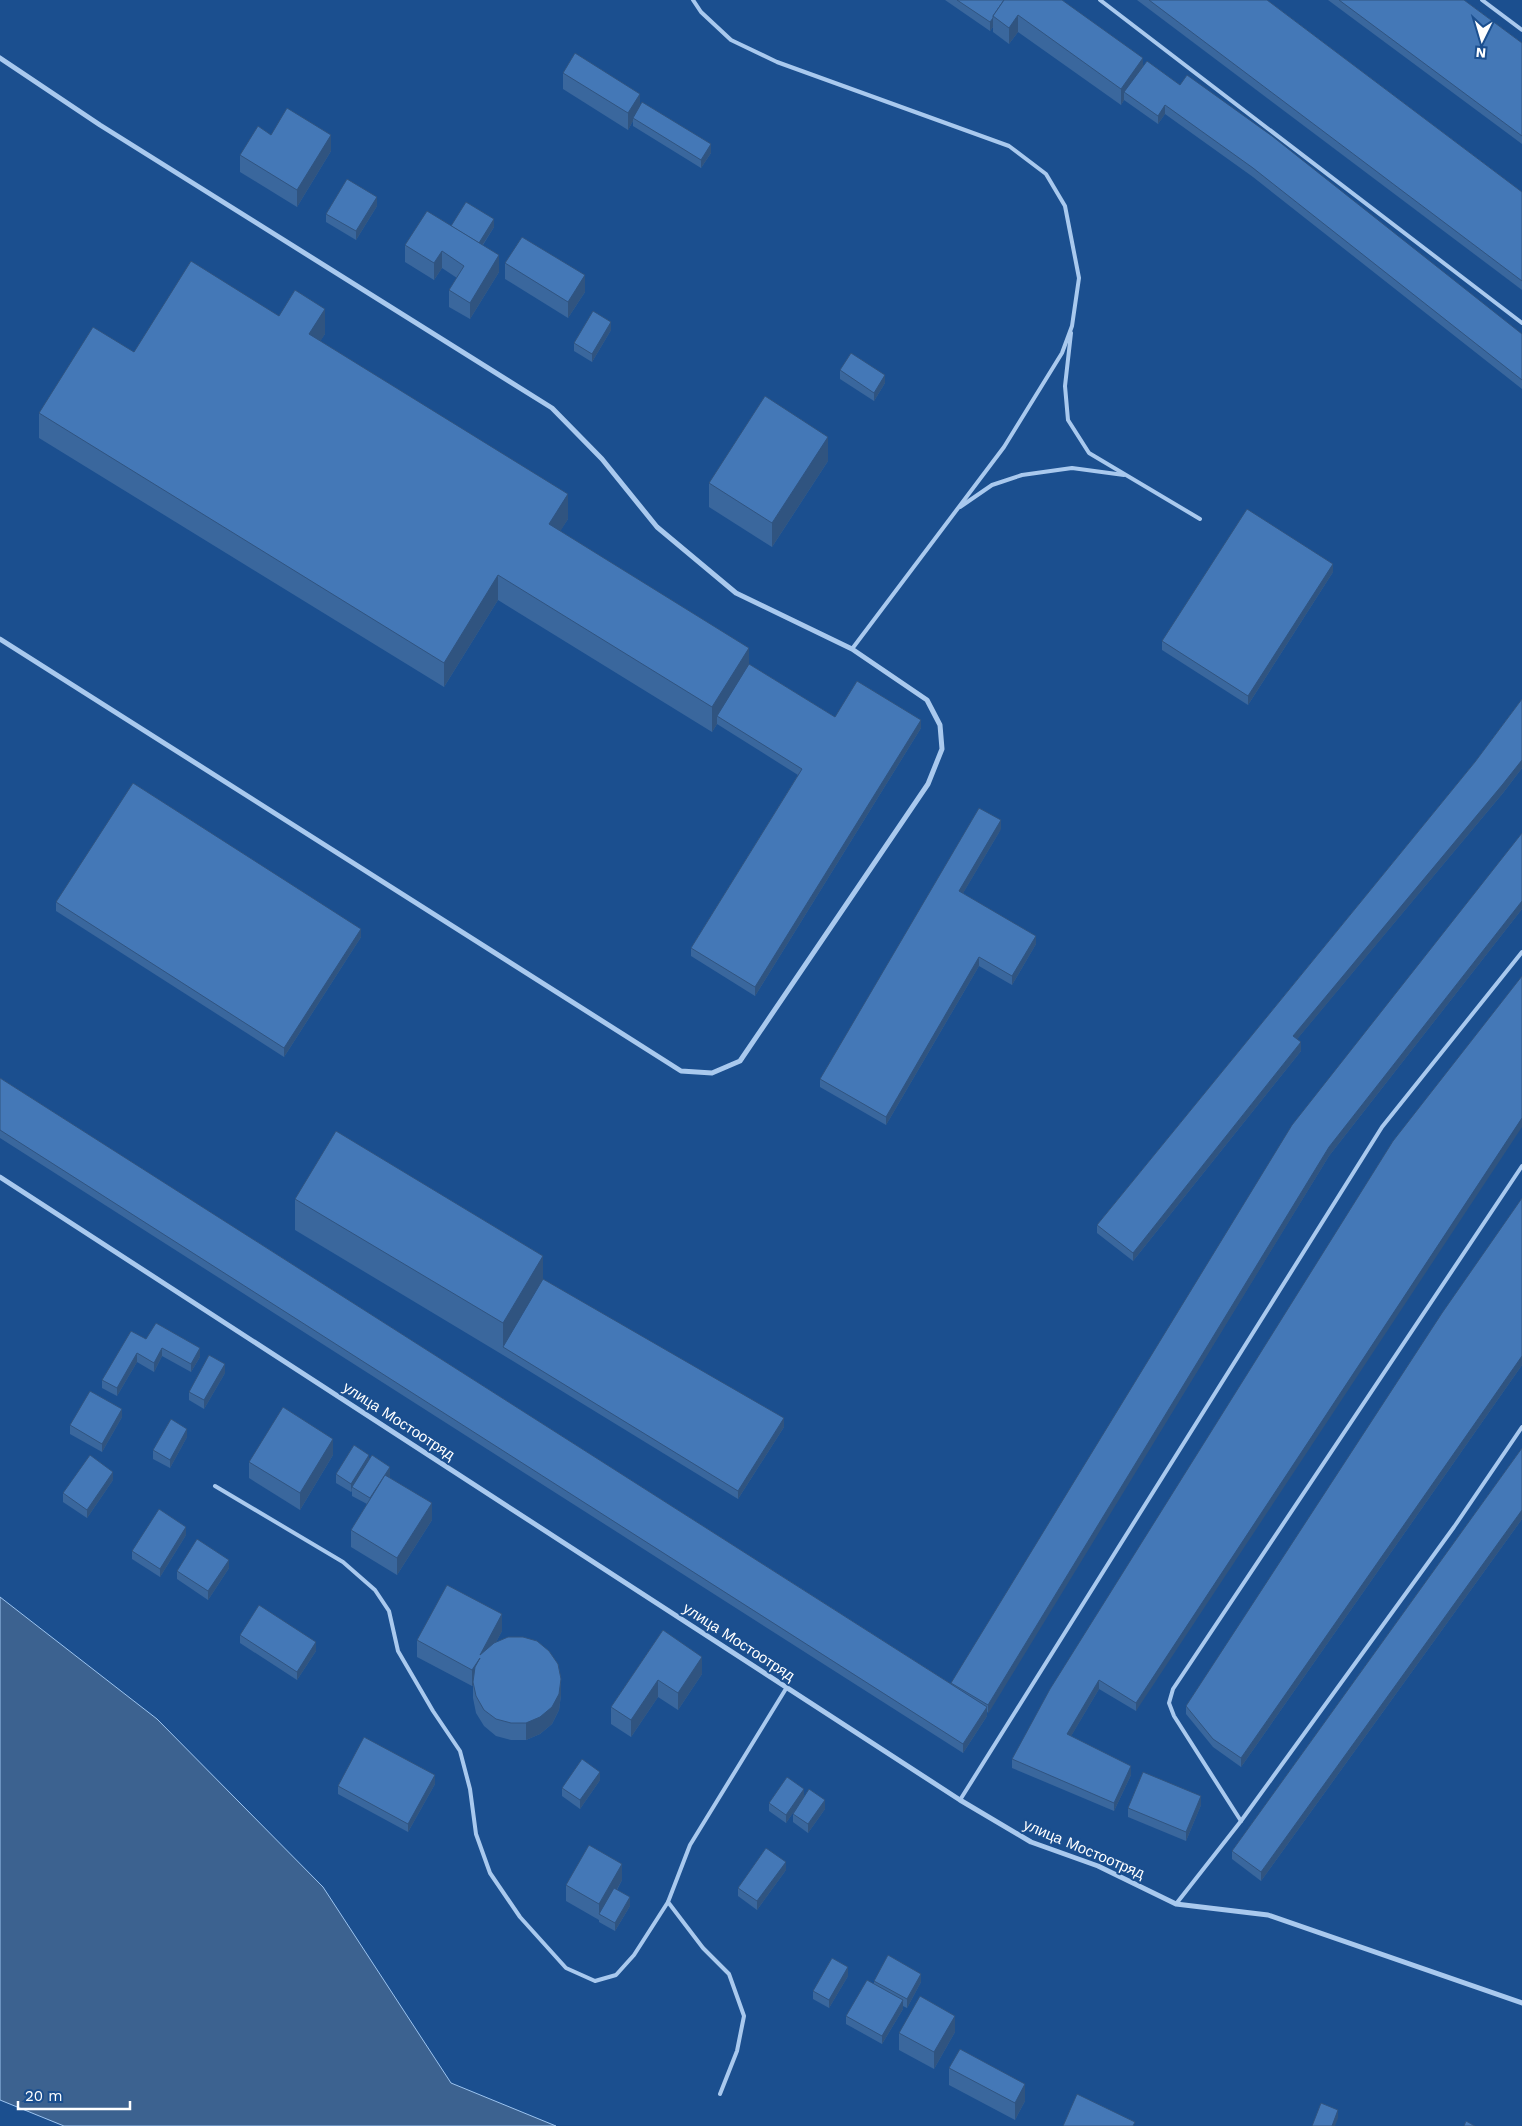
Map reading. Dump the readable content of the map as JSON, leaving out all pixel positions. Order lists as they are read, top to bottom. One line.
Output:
{"streets":{"street":["улица Мостоотряд"]},"scale_bar":"20 m","north":"bottom"}
